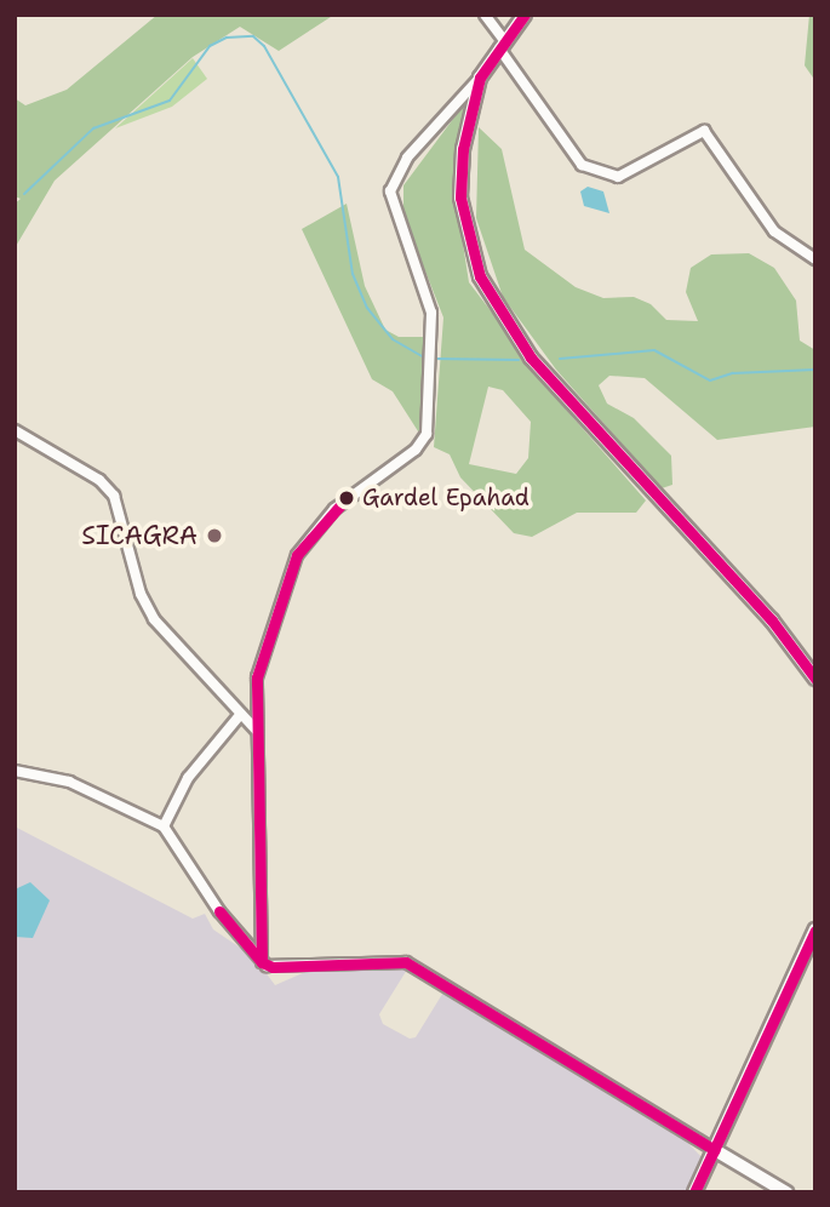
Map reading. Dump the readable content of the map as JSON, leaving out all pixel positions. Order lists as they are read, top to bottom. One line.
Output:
{"places":["Gardel Epahad","SICAGRA"]}
